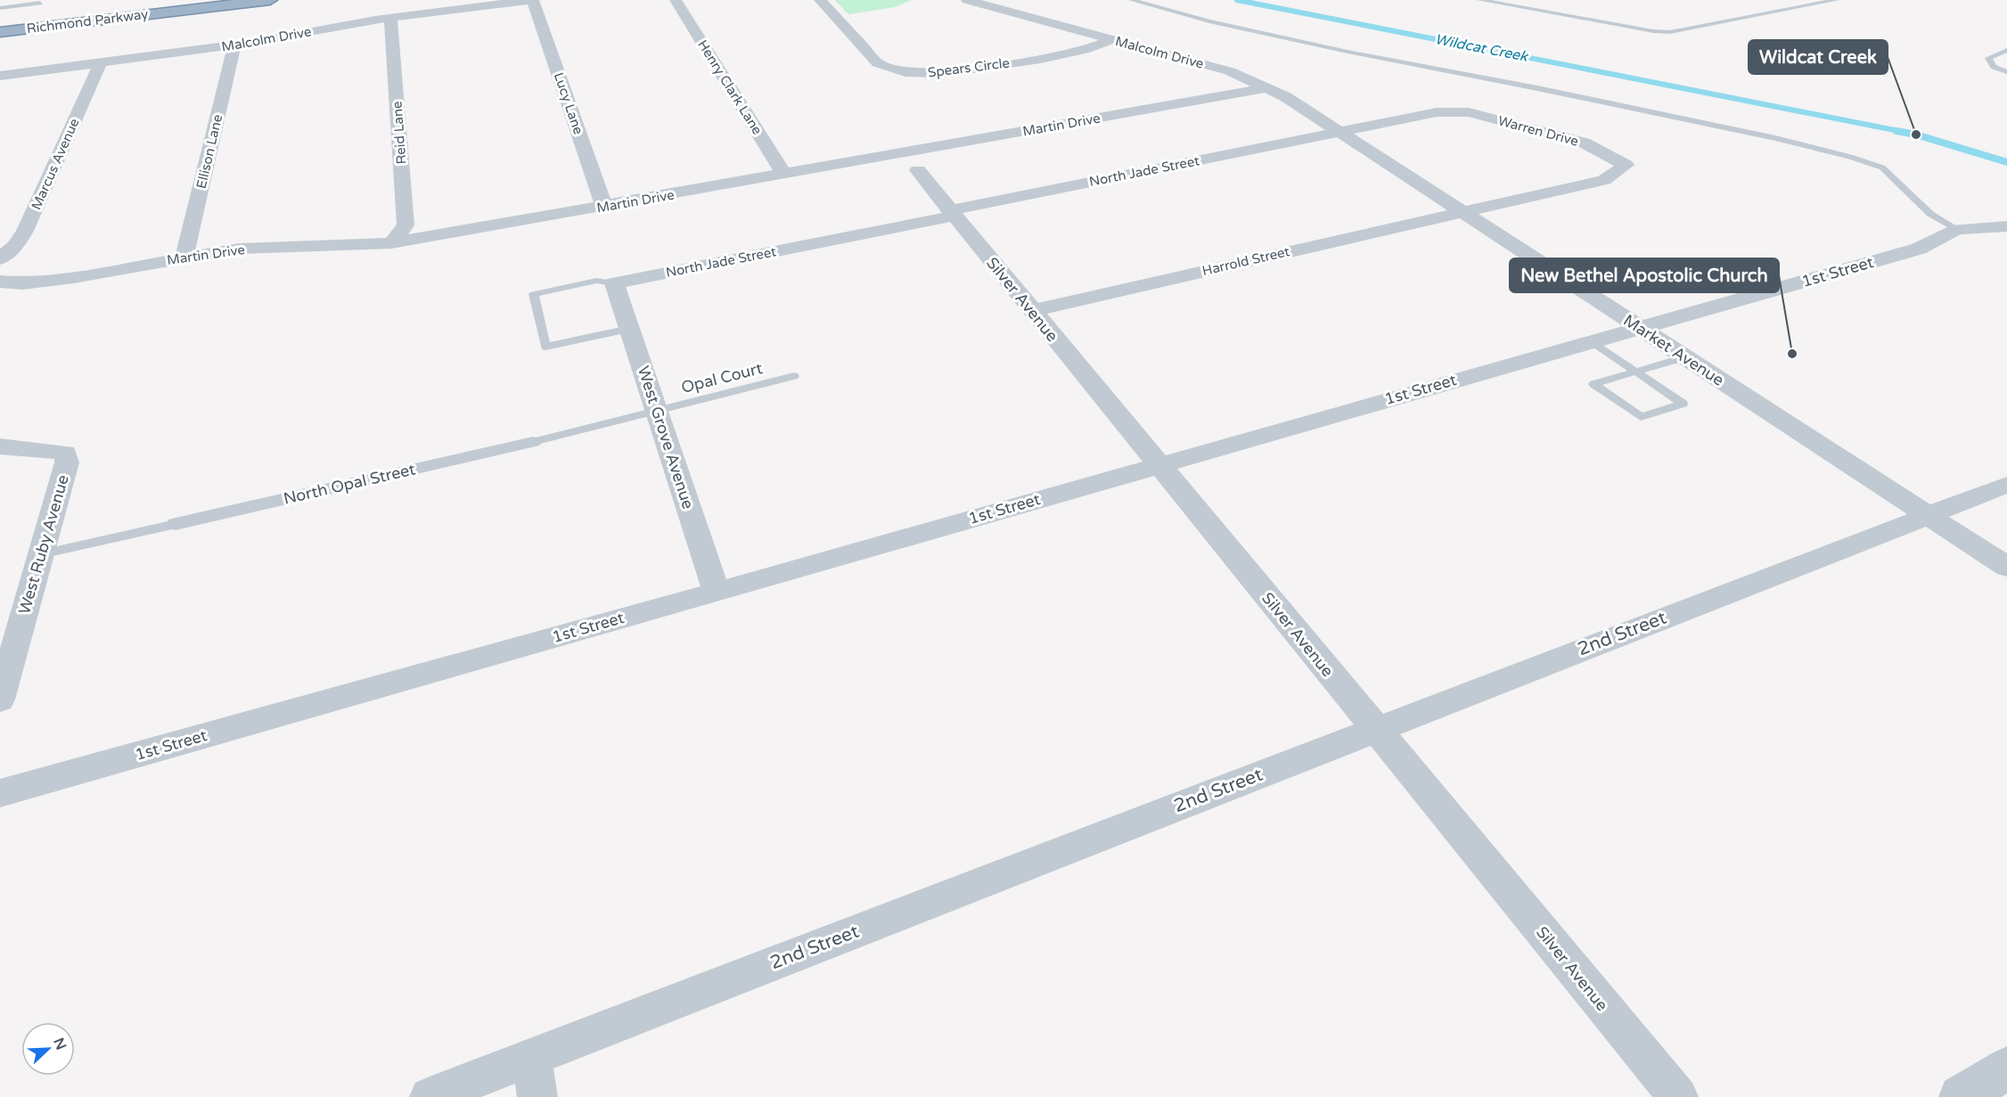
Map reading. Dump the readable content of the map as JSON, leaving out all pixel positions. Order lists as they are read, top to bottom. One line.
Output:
{"streets":{"highway":["Richmond Parkway"],"street":["Malcolm Drive","Spears Circle","Henry Clark Lane","Lucy Lane","Martin Drive","Warren Drive","Reid Lane","Ellison Lane","Marcus Avenue","North Jade Street","Harrold Street","1st Street","Silver Avenue","Market Avenue","West Grove Avenue","North Opal Street","West Ruby Avenue","2nd Street"],"lane":["Opal Court"]},"crossings":[["Malcolm Drive","Spears Circle"],["Malcolm Drive","Lucy Lane"],["Malcolm Drive","Martin Drive"],["Malcolm Drive","Warren Drive"],["Malcolm Drive","Reid Lane"],["Malcolm Drive","Ellison Lane"],["Malcolm Drive","Marcus Avenue"],["Malcolm Drive","North Jade Street"],["Malcolm Drive","Market Avenue"],["Henry Clark Lane","Martin Drive"],["Lucy Lane","Martin Drive"],["Martin Drive","Reid Lane"],["Martin Drive","Ellison Lane"],["Warren Drive","North Jade Street"],["Warren Drive","Harrold Street"],["Warren Drive","Market Avenue"],["North Jade Street","Silver Avenue"],["North Jade Street","Market Avenue"],["North Jade Street","West Grove Avenue"],["Harrold Street","Silver Avenue"],["Harrold Street","Market Avenue"],["1st Street","Silver Avenue"],["1st Street","Market Avenue"],["1st Street","West Grove Avenue"],["Silver Avenue","2nd Street"],["Market Avenue","2nd Street"],["Opal Court","West Grove Avenue"],["Opal Court","North Opal Street"],["West Grove Avenue","North Opal Street"],["North Opal Street","West Ruby Avenue"]],"water":["Wildcat Creek"],"places":["Wildcat Creek","New Bethel Apostolic Church"],"north":"top right"}
